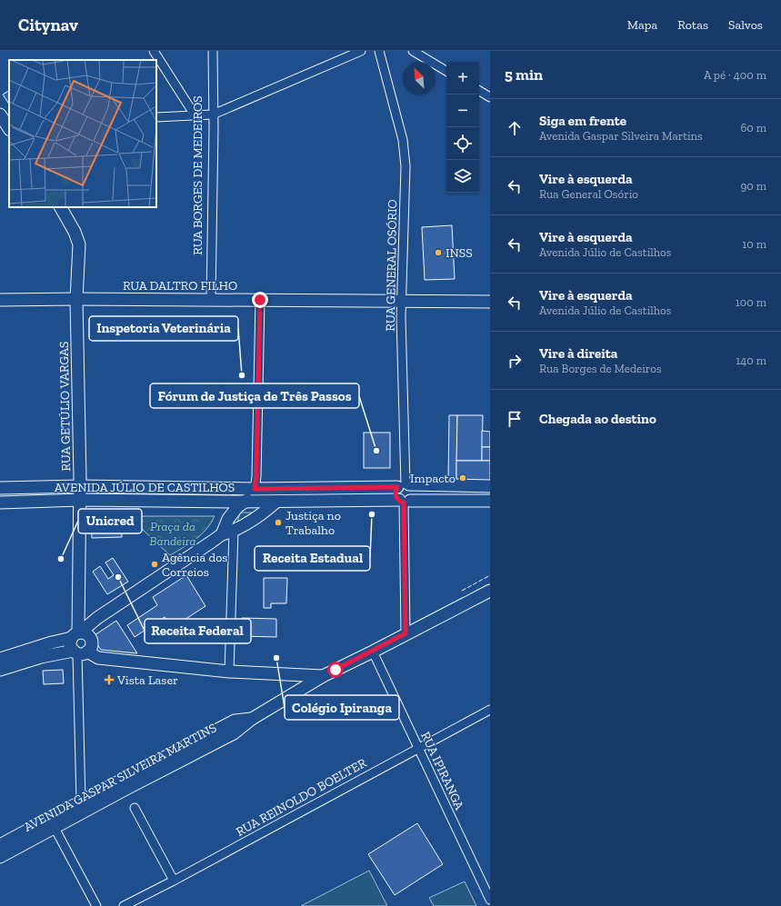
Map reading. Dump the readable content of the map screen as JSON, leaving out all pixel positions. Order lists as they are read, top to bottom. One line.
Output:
{"streets":{"street":["RUA BORGES DE MEDEIROS","RUA GENERAL OSÓRIO","RUA DALTRO FILHO","RUA GETÚLIO VARGAS","AVENIDA JÚLIO DE CASTILHOS","RUA IPIRANGA","AVENIDA GASPAR SILVEIRA MARTINS","RUA REINOLDO BOELTER"]},"crossings":[["RUA BORGES DE MEDEIROS","RUA DALTRO FILHO"],["RUA GENERAL OSÓRIO","RUA DALTRO FILHO"],["RUA GENERAL OSÓRIO","AVENIDA JÚLIO DE CASTILHOS"],["RUA DALTRO FILHO","RUA GETÚLIO VARGAS"],["RUA GETÚLIO VARGAS","AVENIDA JÚLIO DE CASTILHOS"],["RUA IPIRANGA","AVENIDA GASPAR SILVEIRA MARTINS"],["RUA IPIRANGA","RUA REINOLDO BOELTER"]],"parks":["Praça da Bandeira"],"places":{"other":["INSS","Inspetoria Veterinária","Fórum de Justiça de Três Passos","Impacto","Receita Estadual","Justiça no Trabalho","Unicred","Agência dos Correios","Receita Federal","Colégio Ipiranga"],"health":["Vista Laser"]},"north":"top left","page":{"header":"Citynav","nav":["Mapa","Rotas","Salvos"],"heading":["5 min","A pé · 400 m"],"map_buttons":["+","−"],"list":[["Siga em frente","Avenida Gaspar Silveira Martins","60 m"],["Vire à esquerda","Rua General Osório","90 m"],["Vire à esquerda","Avenida Júlio de Castilhos","10 m"],["Vire à esquerda","Avenida Júlio de Castilhos","100 m"],["Vire à direita","Rua Borges de Medeiros","140 m"],"Chegada ao destino"]}}
